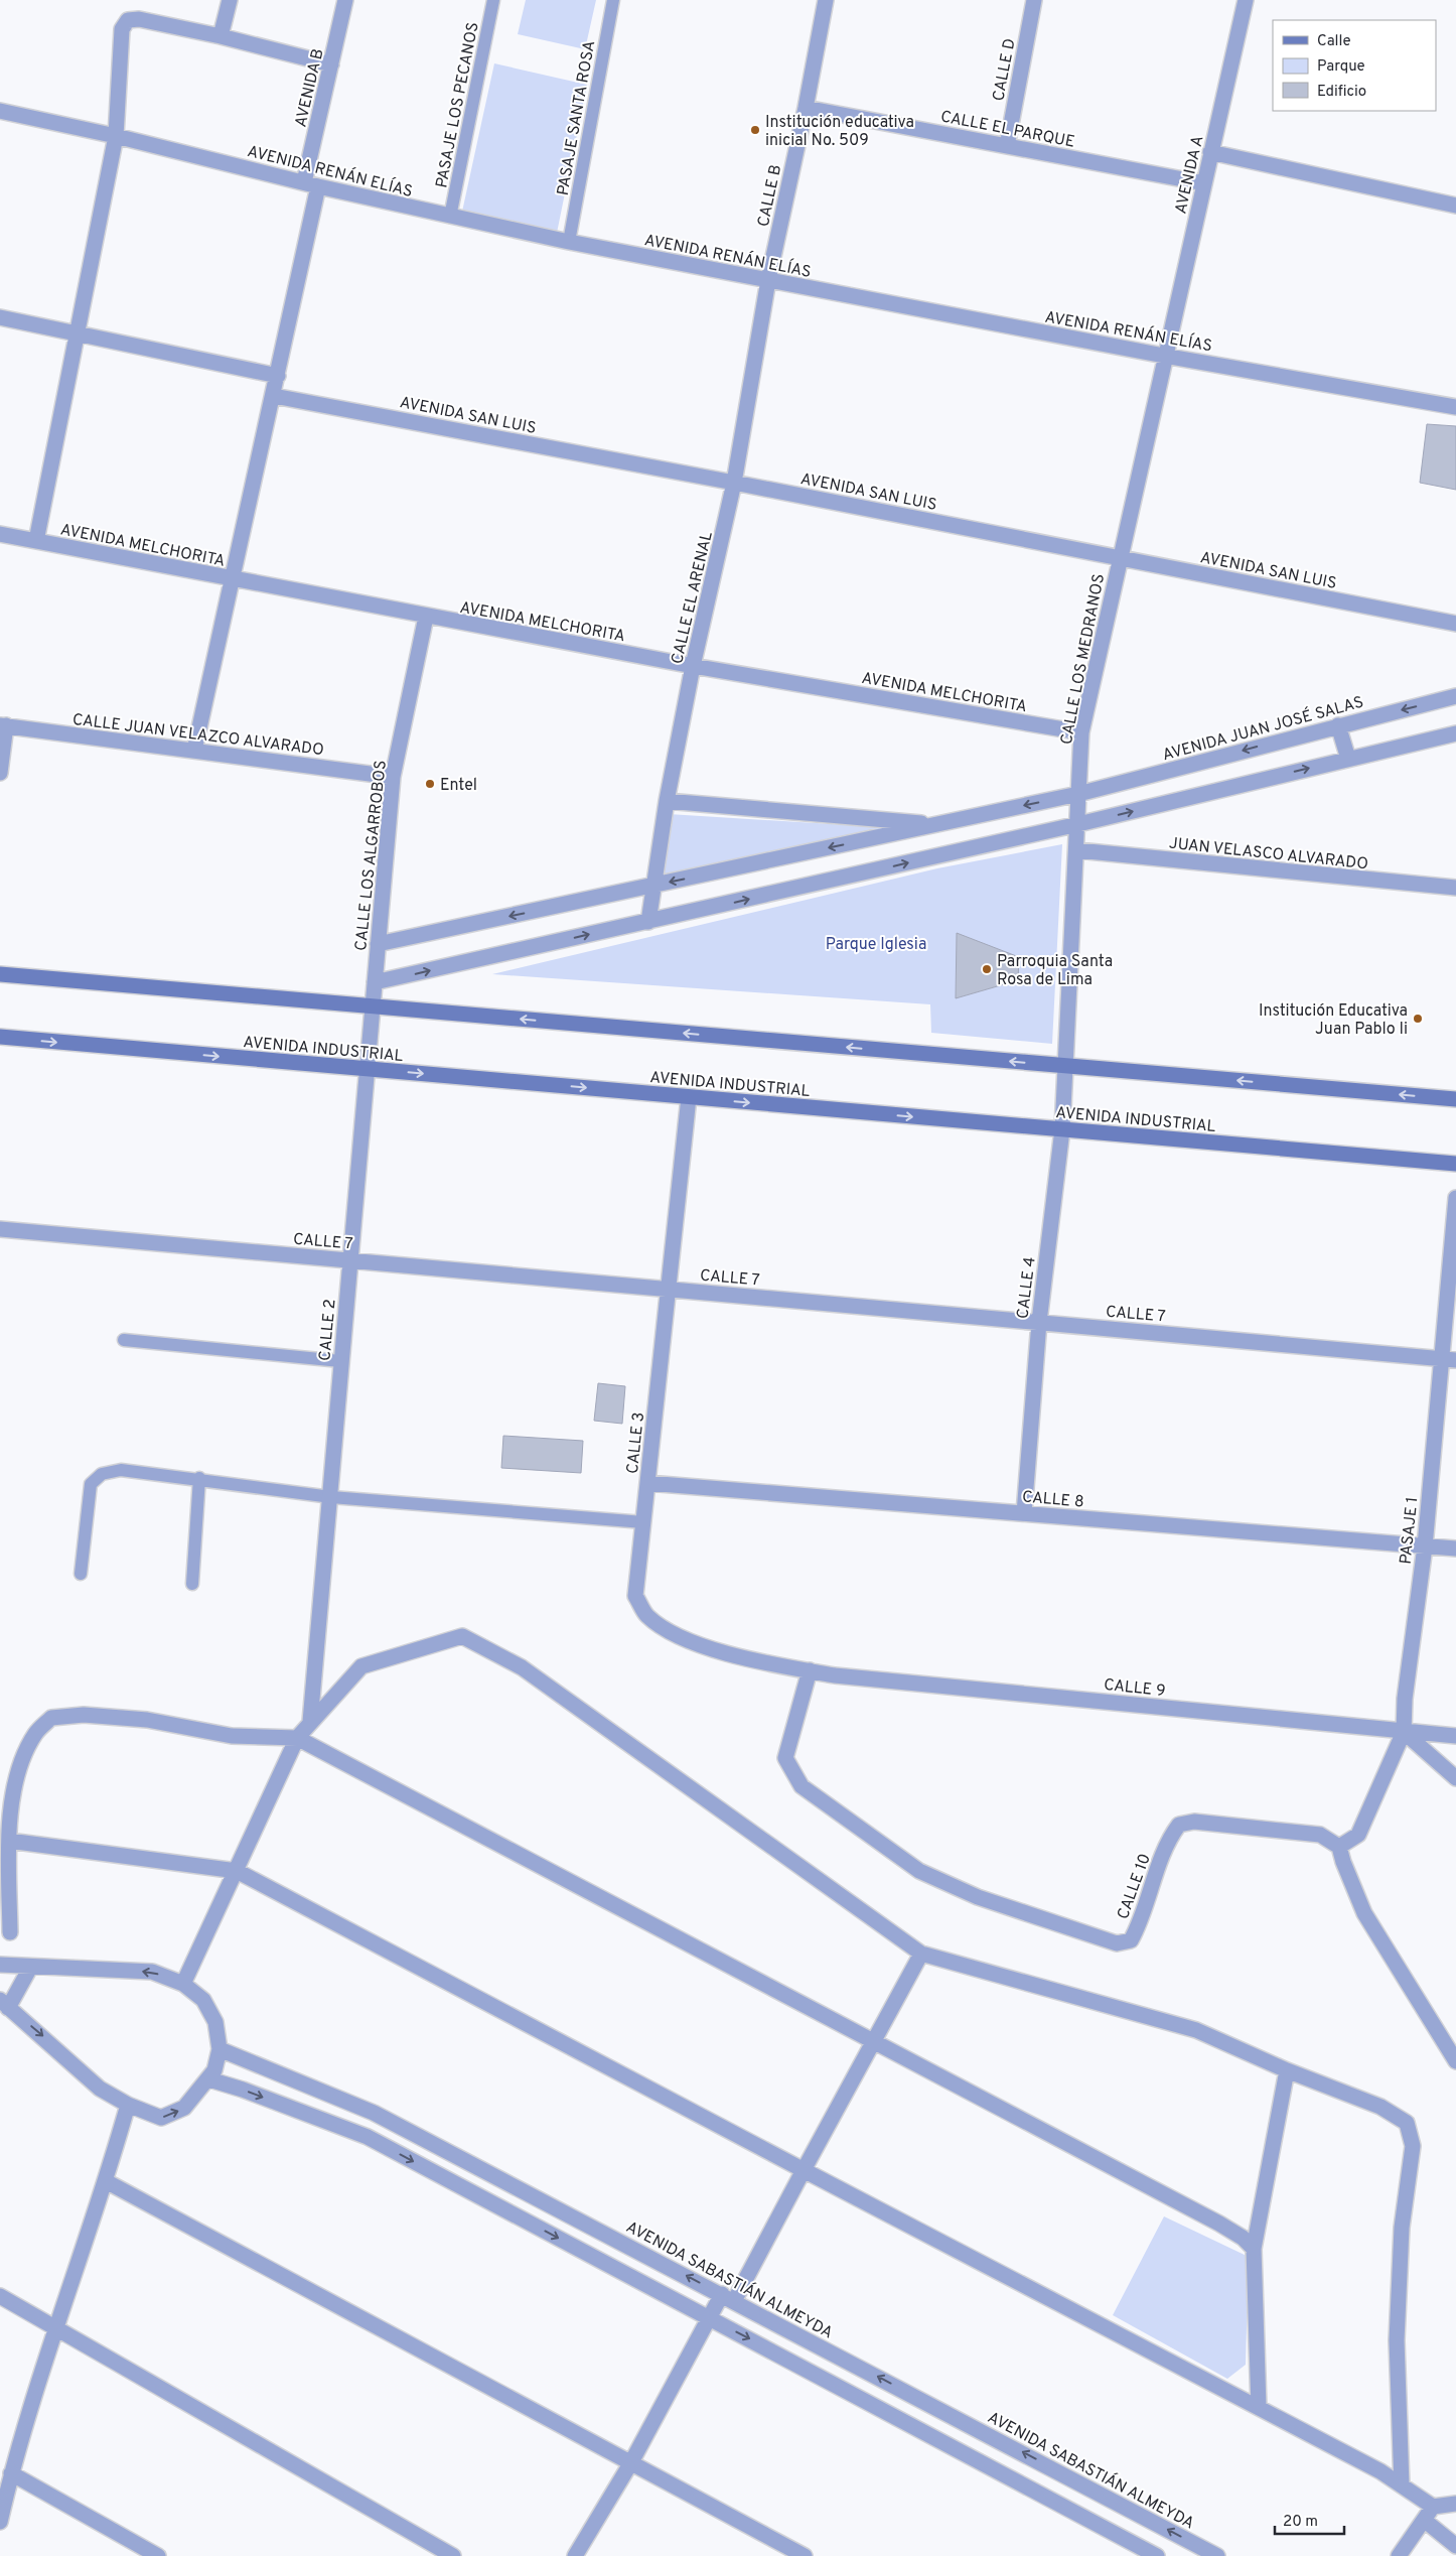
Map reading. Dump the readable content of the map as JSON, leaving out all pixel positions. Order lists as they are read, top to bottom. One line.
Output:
{"streets":{"street":["CALLE D","AVENIDA B","CALLE EL PARQUE","AVENIDA RENÁN ELÍAS","AVENIDA A","CALLE B","AVENIDA SAN LUIS","AVENIDA MELCHORITA","CALLE EL ARENAL","CALLE LOS MEDRANOS","AVENIDA JUAN JOSÉ SALAS","CALLE JUAN VELAZCO ALVARADO","JUAN VELASCO ALVARADO","CALLE LOS ALGARROBOS","AVENIDA INDUSTRIAL","CALLE 7","CALLE 4","CALLE 2","CALLE 3","CALLE 8","PASAJE 1","CALLE 9","CALLE 10","AVENIDA SABASTIÁN ALMEYDA"],"lane":["PASAJE LOS PECANOS","PASAJE SANTA ROSA"]},"crossings":[["CALLE D","CALLE EL PARQUE"],["AVENIDA B","AVENIDA RENÁN ELÍAS"],["AVENIDA B","AVENIDA SAN LUIS"],["AVENIDA B","AVENIDA MELCHORITA"],["AVENIDA B","CALLE JUAN VELAZCO ALVARADO"],["PASAJE LOS PECANOS","AVENIDA RENÁN ELÍAS"],["PASAJE SANTA ROSA","AVENIDA RENÁN ELÍAS"],["CALLE EL PARQUE","AVENIDA A"],["CALLE EL PARQUE","CALLE B"],["AVENIDA RENÁN ELÍAS","AVENIDA A"],["AVENIDA RENÁN ELÍAS","CALLE B"],["AVENIDA RENÁN ELÍAS","CALLE EL ARENAL"],["AVENIDA RENÁN ELÍAS","CALLE LOS MEDRANOS"],["AVENIDA A","CALLE LOS MEDRANOS"],["CALLE B","CALLE EL ARENAL"],["AVENIDA SAN LUIS","CALLE EL ARENAL"],["AVENIDA SAN LUIS","CALLE LOS MEDRANOS"],["AVENIDA MELCHORITA","CALLE EL ARENAL"],["AVENIDA MELCHORITA","CALLE LOS MEDRANOS"],["AVENIDA MELCHORITA","CALLE LOS ALGARROBOS"],["CALLE EL ARENAL","AVENIDA JUAN JOSÉ SALAS"],["CALLE LOS MEDRANOS","AVENIDA JUAN JOSÉ SALAS"],["CALLE LOS MEDRANOS","JUAN VELASCO ALVARADO"],["CALLE LOS MEDRANOS","CALLE 4"],["AVENIDA JUAN JOSÉ SALAS","CALLE LOS ALGARROBOS"],["CALLE JUAN VELAZCO ALVARADO","CALLE LOS ALGARROBOS"],["CALLE LOS ALGARROBOS","AVENIDA INDUSTRIAL"],["CALLE LOS ALGARROBOS","CALLE 2"],["AVENIDA INDUSTRIAL","CALLE 4"],["AVENIDA INDUSTRIAL","CALLE 2"],["AVENIDA INDUSTRIAL","CALLE 3"],["CALLE 7","CALLE 4"],["CALLE 7","CALLE 2"],["CALLE 7","CALLE 3"],["CALLE 7","PASAJE 1"],["CALLE 4","CALLE 8"],["CALLE 3","CALLE 8"],["CALLE 3","CALLE 9"],["CALLE 3","CALLE 10"],["CALLE 8","PASAJE 1"],["PASAJE 1","CALLE 9"],["PASAJE 1","CALLE 10"],["CALLE 9","CALLE 10"]],"parks":["Parque Iglesia"],"places":["Institución educativa inicial No. 509","Entel","Parroquia Santa Rosa de Lima","Institución Educativa Juan Pablo Ii"],"legend":["Calle","Parque","Edificio"],"scale_bar":"20 m"}
